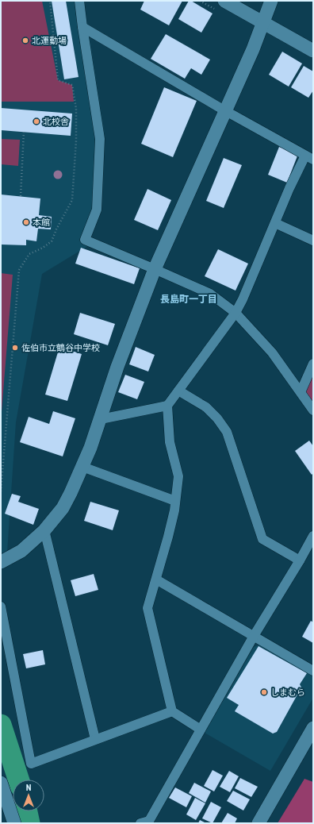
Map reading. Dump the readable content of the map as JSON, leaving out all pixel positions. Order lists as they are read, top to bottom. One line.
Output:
{"districts":["長島町一丁目"],"places":["北運動場","北校舎","本館","佐伯市立鶴谷中学校","しまむら"],"north":"top"}
